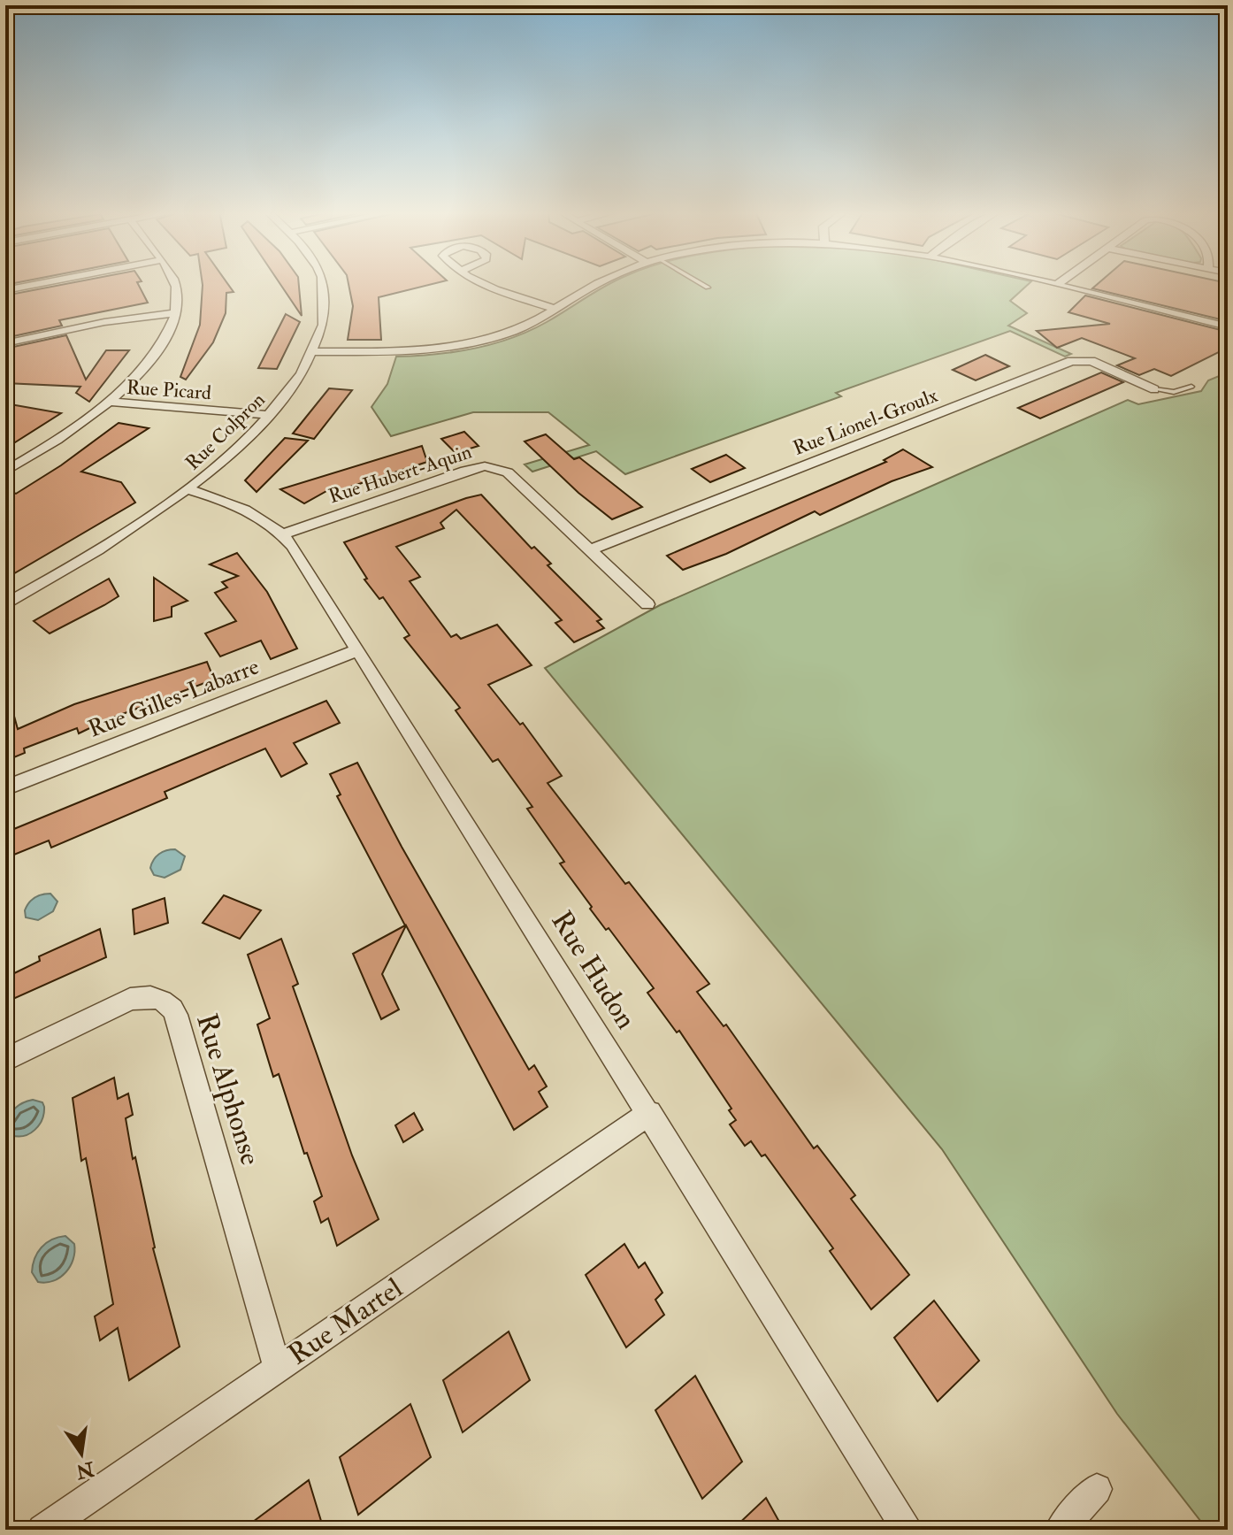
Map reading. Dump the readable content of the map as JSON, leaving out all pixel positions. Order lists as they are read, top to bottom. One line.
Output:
{"streets":{"street":["Rue Picard","Rue Lionel-Groulx","Rue Colpron","Rue Hubert-Aquin","Rue Gilles-Labarre","Rue Hudon","Rue Alphonse","Rue Martel"]},"crossings":[["Rue Picard","Rue Colpron"],["Rue Lionel-Groulx","Rue Hubert-Aquin"],["Rue Colpron","Rue Hudon"],["Rue Hubert-Aquin","Rue Hudon"],["Rue Gilles-Labarre","Rue Hudon"],["Rue Hudon","Rue Martel"],["Rue Alphonse","Rue Martel"]],"north":"bottom"}
